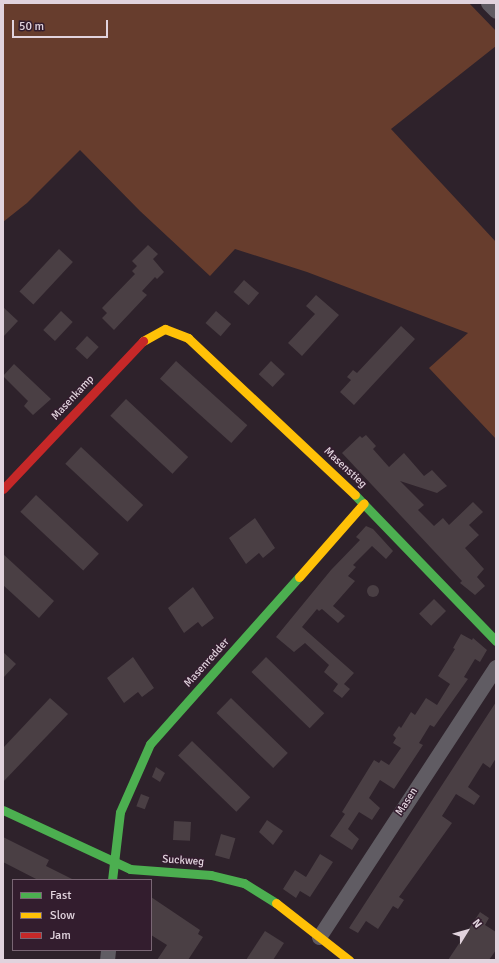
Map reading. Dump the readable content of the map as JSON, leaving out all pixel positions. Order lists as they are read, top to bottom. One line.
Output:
{"streets":{"street":["Masenkamp","Masenstieg","Masenredder","Masen","Suckweg"]},"crossings":[["Masenkamp","Masenstieg"],["Masenstieg","Masenredder"],["Masenredder","Suckweg"],["Masen","Suckweg"]],"legend":["Fast","Slow","Jam"],"scale_bar":"50 m","north":"top right"}
